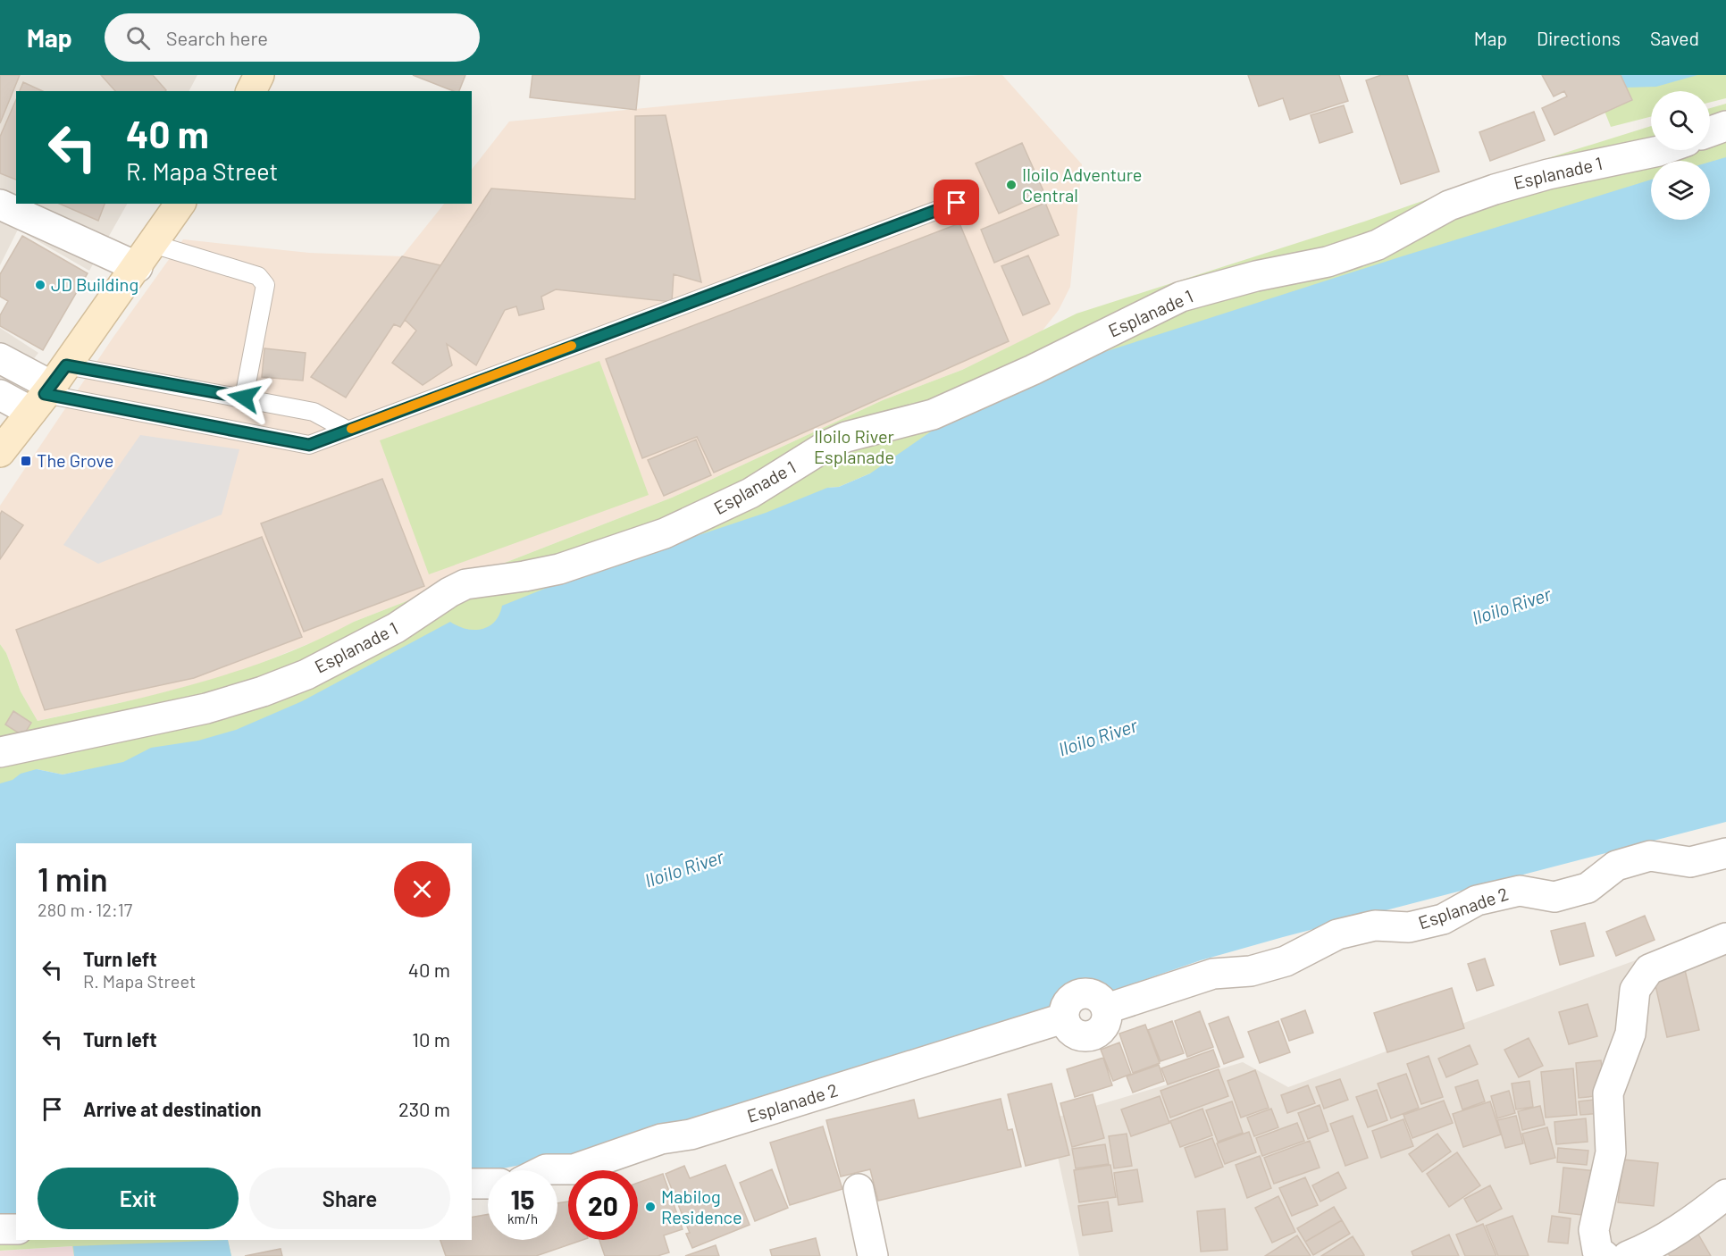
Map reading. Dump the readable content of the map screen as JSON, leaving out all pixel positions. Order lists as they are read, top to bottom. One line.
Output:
{"streets":{"street":["Esplanade 1","Esplanade 2"]},"water":["Iloilo River"],"parks":["Iloilo River Esplanade"],"places":{"other":["Iloilo Adventure Central","JD Building","Mabilog Residence"],"transit":["The Grove"]},"page":{"header":"Map","search":"Search here","nav":["Map","Directions","Saved"],"turn":["40 m","R. Mapa Street"],"heading":["1 min","280 m · 12:17"],"list":[{"name":"Turn left","note":"R. Mapa Street","value":"40 m"},{"name":"Turn left","value":"10 m"},{"name":"Arrive at destination","value":"230 m"}],"buttons":["Exit","Share"],"speed":"15 km/h","limit":"20"}}
